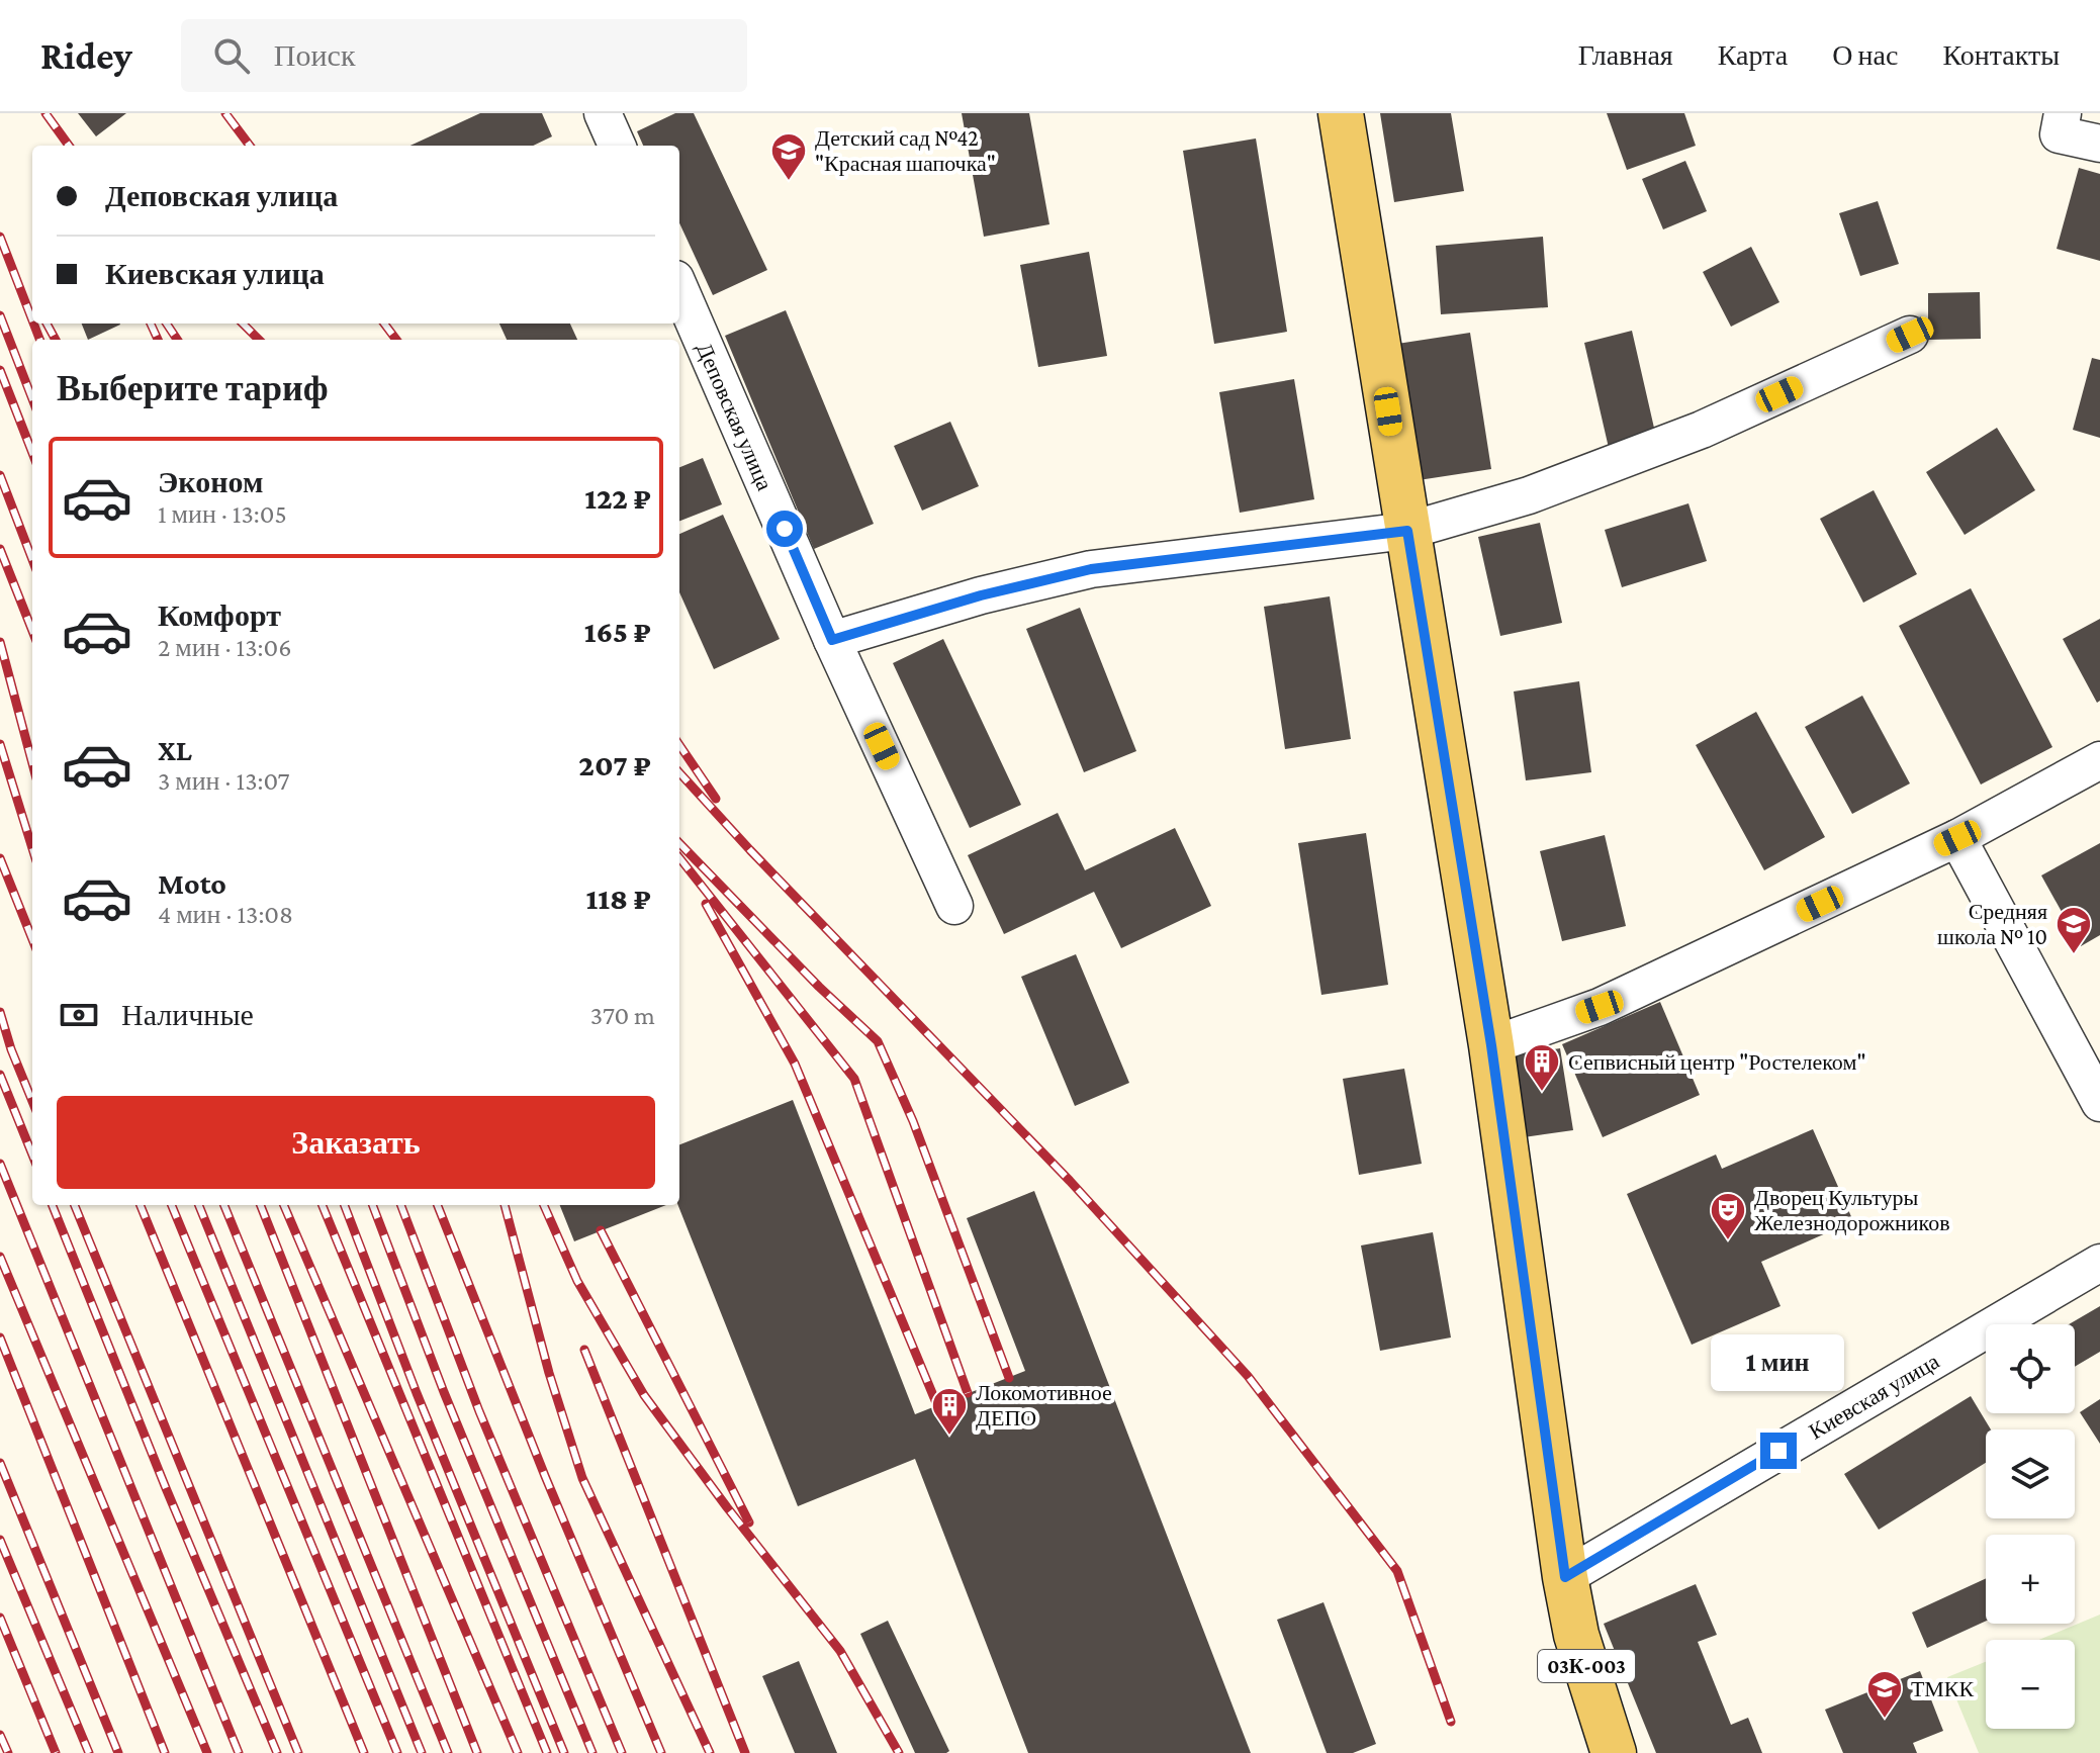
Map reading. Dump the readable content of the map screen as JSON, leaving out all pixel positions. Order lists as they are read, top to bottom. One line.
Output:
{"streets":{"main road":["03К-003"],"street":["Деповская улица","Киевская улица"]},"crossings":[["Киевская улица","03К-003"]],"places":{"school or university":["Детский сад №42 \"Красная шапочка\"","Средняя школа № 10","ТМКК"],"building":["Сепвисный центр \"Ростелеком\"","Локомотивное ДЕПО"],"theatre":["Дворец Культуры Железнодорожников"]},"page":{"header":"Ridey","search":"Поиск","nav":["Главная","Карта","О нас","Контакты"],"banner":["Деповская улица","Киевская улица"],"heading":"Выберите тариф","list":[{"name":"Эконом","note":"1 мин · 13:05","value":"122 ₽"},{"name":"Комфорт","note":"2 мин · 13:06","value":"165 ₽"},{"name":"XL","note":"3 мин · 13:07","value":"207 ₽"},{"name":"Moto","note":"4 мин · 13:08","value":"118 ₽"}],"pay":["Наличные","370 m"],"buttons":"Заказать","map_buttons":["+","−"],"bubble":"1 мин"}}
